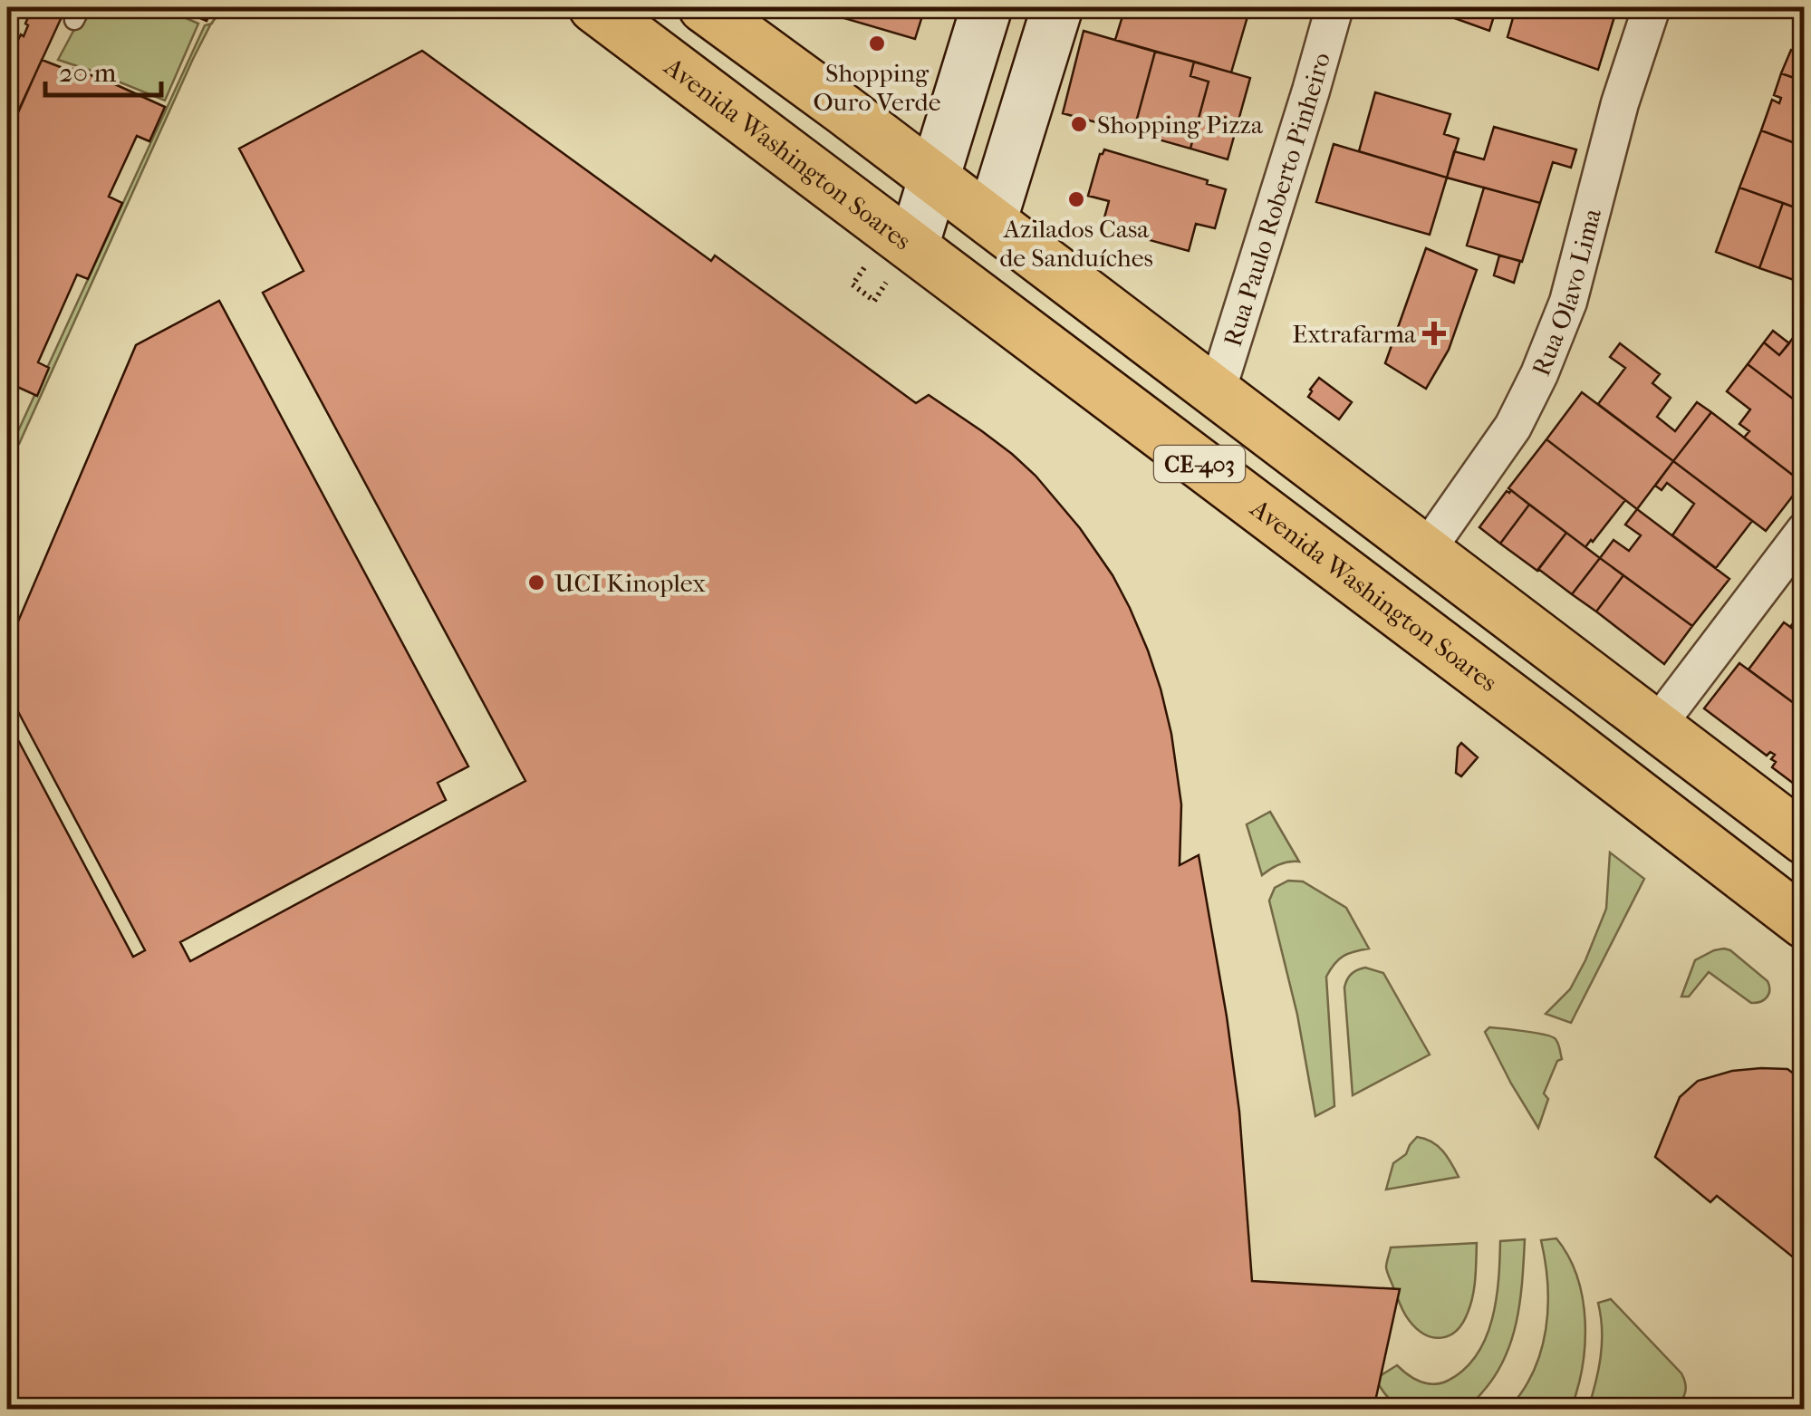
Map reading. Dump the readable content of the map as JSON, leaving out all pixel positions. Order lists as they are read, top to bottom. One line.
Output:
{"streets":{"main road":["Avenida Washington Soares","CE-403"],"street":["Rua Paulo Roberto Pinheiro","Rua Olavo Lima"]},"crossings":[["Rua Paulo Roberto Pinheiro","CE-403"],["Rua Olavo Lima","CE-403"]],"places":{"other":["Shopping Ouro Verde","Shopping Pizza","Azilados Casa de Sanduíches","UCI Kinoplex"],"health":["Extrafarma"]},"scale_bar":"20 m"}
